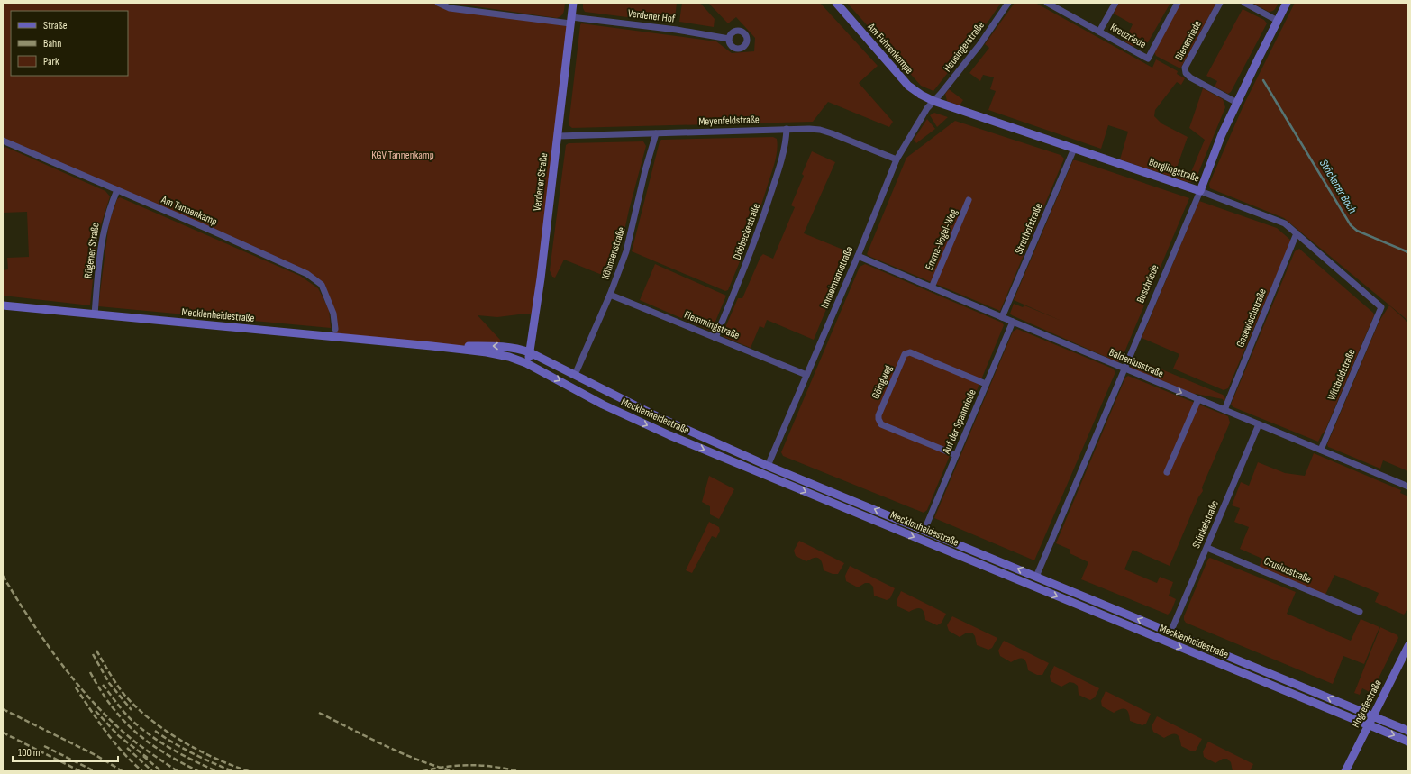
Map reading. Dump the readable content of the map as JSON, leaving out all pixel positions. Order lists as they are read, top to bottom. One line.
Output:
{"streets":{"main road":["Am Fuhrenkampe","Borglingstraße","Verdener Straße","Buschriede","Mecklenheidestraße","Hogrefestraße"],"street":["Verdener Hof","Kreuzriede","Bienenriede","Heusingerstraße","Meyenfeldstraße","Am Tannenkamp","Struthofstraße","Döbbeckestraße","Emma-Vogel-Weg","Rügener Straße","Köhnsenstraße","Immelmannstraße","Gosewischstraße","Flemmingstraße","Baldeniusstraße","Wittboldstraße","Göingweg","Auf der Spannriede","Stünkelstraße","Crusiusstraße"]},"crossings":[["Verdener Hof","Verdener Straße"],["Bienenriede","Buschriede"],["Heusingerstraße","Am Fuhrenkampe"],["Heusingerstraße","Borglingstraße"],["Heusingerstraße","Immelmannstraße"],["Am Fuhrenkampe","Borglingstraße"],["Am Fuhrenkampe","Immelmannstraße"],["Meyenfeldstraße","Verdener Straße"],["Meyenfeldstraße","Döbbeckestraße"],["Meyenfeldstraße","Köhnsenstraße"],["Meyenfeldstraße","Immelmannstraße"],["Borglingstraße","Struthofstraße"],["Borglingstraße","Immelmannstraße"],["Borglingstraße","Buschriede"],["Borglingstraße","Gosewischstraße"],["Borglingstraße","Wittboldstraße"],["Verdener Straße","Mecklenheidestraße"],["Am Tannenkamp","Rügener Straße"],["Struthofstraße","Baldeniusstraße"],["Döbbeckestraße","Flemmingstraße"],["Emma-Vogel-Weg","Baldeniusstraße"],["Rügener Straße","Mecklenheidestraße"],["Köhnsenstraße","Mecklenheidestraße"],["Köhnsenstraße","Flemmingstraße"],["Immelmannstraße","Mecklenheidestraße"],["Immelmannstraße","Flemmingstraße"],["Immelmannstraße","Baldeniusstraße"],["Buschriede","Mecklenheidestraße"],["Buschriede","Baldeniusstraße"],["Mecklenheidestraße","Auf der Spannriede"],["Mecklenheidestraße","Stünkelstraße"],["Gosewischstraße","Baldeniusstraße"],["Baldeniusstraße","Wittboldstraße"],["Baldeniusstraße","Auf der Spannriede"],["Baldeniusstraße","Stünkelstraße"],["Göingweg","Auf der Spannriede"],["Stünkelstraße","Crusiusstraße"]],"water":["Stöckener Bach"],"parks":["KGV Tannenkamp"],"legend":["Straße","Bahn","Park"],"scale_bar":"100 m"}
